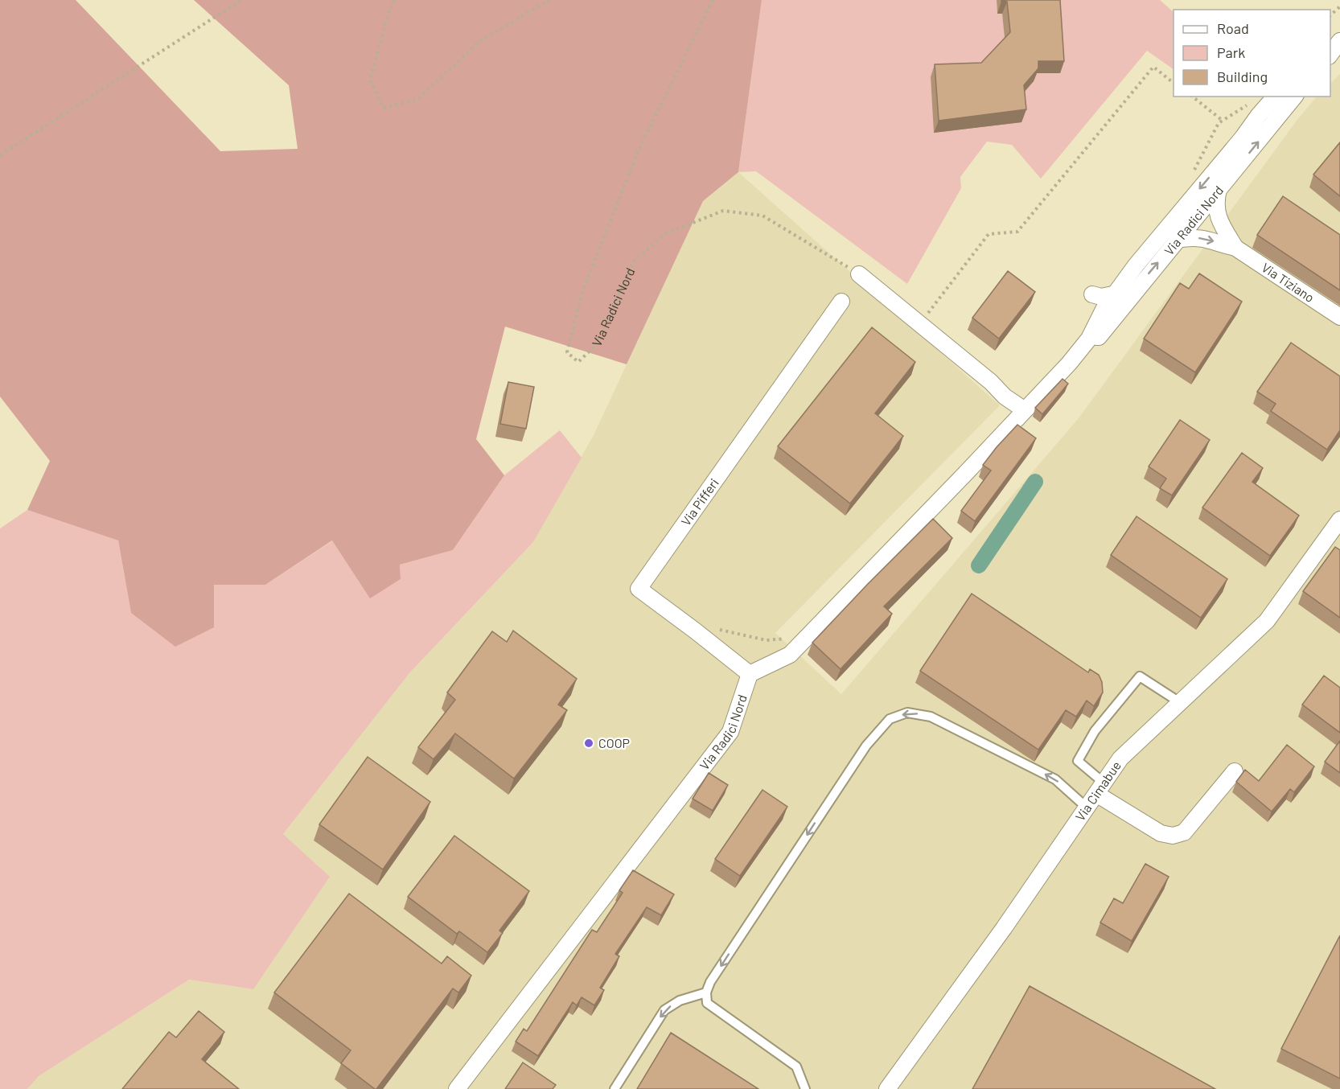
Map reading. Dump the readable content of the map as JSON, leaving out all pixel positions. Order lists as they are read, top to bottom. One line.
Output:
{"streets":{"street":["Via Radici Nord","Via Tiziano","Via Pifferi","Via Cimabue"]},"crossings":[["Via Radici Nord","Via Pifferi"]],"places":["COOP"],"legend":["Road","Park","Building"]}
